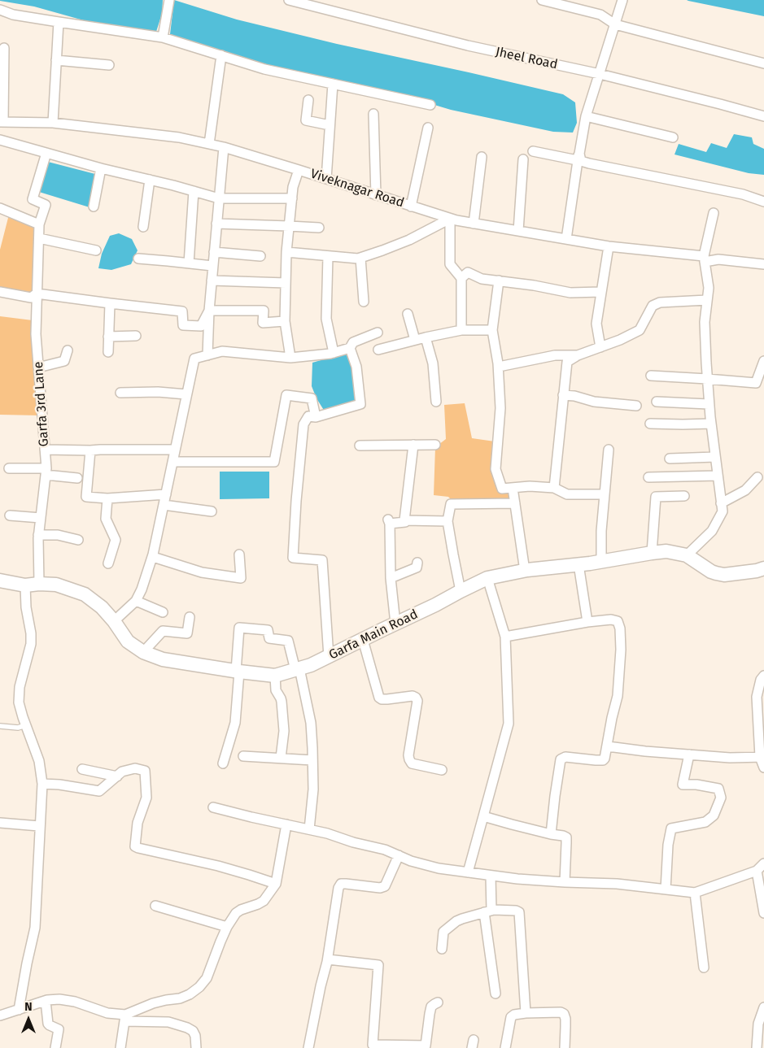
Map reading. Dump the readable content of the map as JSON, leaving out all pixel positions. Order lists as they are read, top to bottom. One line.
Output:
{"streets":{"main road":["Garfa Main Road"],"street":["Jheel Road","Viveknagar Road","Garfa 3rd Lane"]},"crossings":[["Garfa 3rd Lane","Garfa Main Road"]],"north":"top"}
